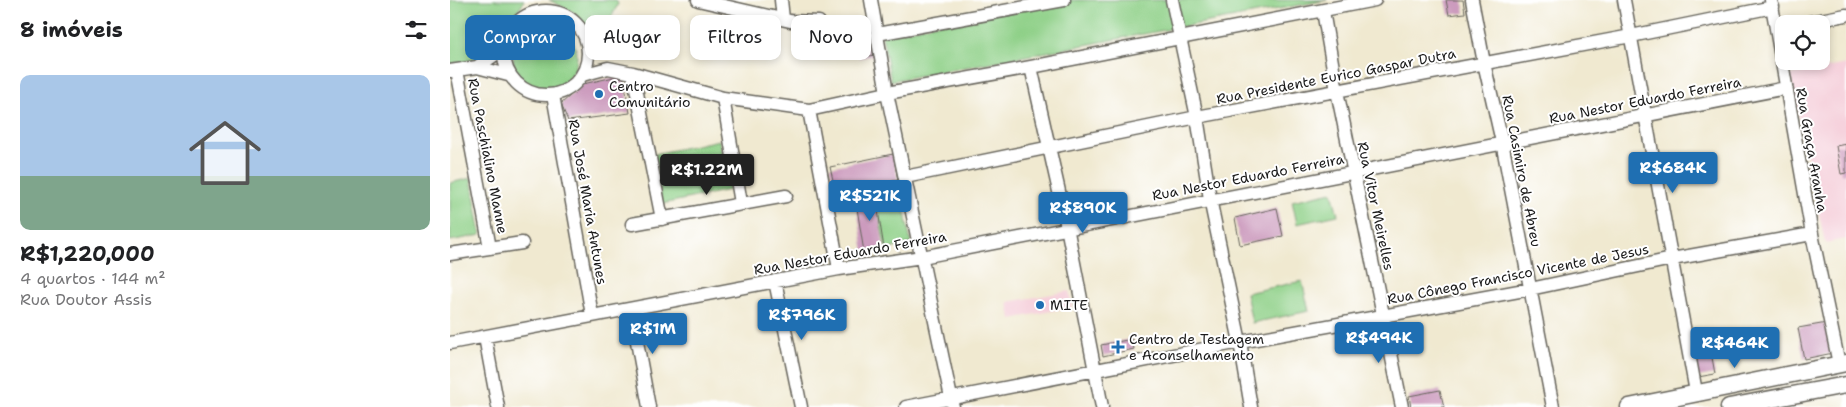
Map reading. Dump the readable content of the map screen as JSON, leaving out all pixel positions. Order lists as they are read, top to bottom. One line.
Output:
{"streets":{"street":["Rua Presidente Eurico Gaspar Dutra","Rua Nestor Eduardo Ferreira","Rua Graça Aranha","Rua Paschialino Manne","Rua Casimiro de Abreu","Rua José Maria Antunes","Rua Vitor Meirelles","Rua Cônego Francisco Vicente de Jesus"]},"crossings":[["Rua Presidente Eurico Gaspar Dutra","Rua Graça Aranha"],["Rua Presidente Eurico Gaspar Dutra","Rua Casimiro de Abreu"],["Rua Presidente Eurico Gaspar Dutra","Rua Vitor Meirelles"],["Rua Nestor Eduardo Ferreira","Rua Graça Aranha"],["Rua Nestor Eduardo Ferreira","Rua Casimiro de Abreu"],["Rua Nestor Eduardo Ferreira","Rua José Maria Antunes"],["Rua Nestor Eduardo Ferreira","Rua Vitor Meirelles"],["Rua Graça Aranha","Rua Cônego Francisco Vicente de Jesus"],["Rua Casimiro de Abreu","Rua Cônego Francisco Vicente de Jesus"],["Rua Vitor Meirelles","Rua Cônego Francisco Vicente de Jesus"]],"places":{"other":["Centro Comunitário","MITE"],"health":["Centro de Testagem e Aconselhamento"]},"page":{"heading":"8 imóveis","chip":["Comprar","Alugar","Filtros","Novo"],"list":[{"name":"R$1,220,000","note":"4 quartos · 144 m² · Rua Doutor Assis"}],"price":["R$684K","R$1.22M","R$521K","R$890K","R$796K","R$1M","R$494K","R$464K"]}}
